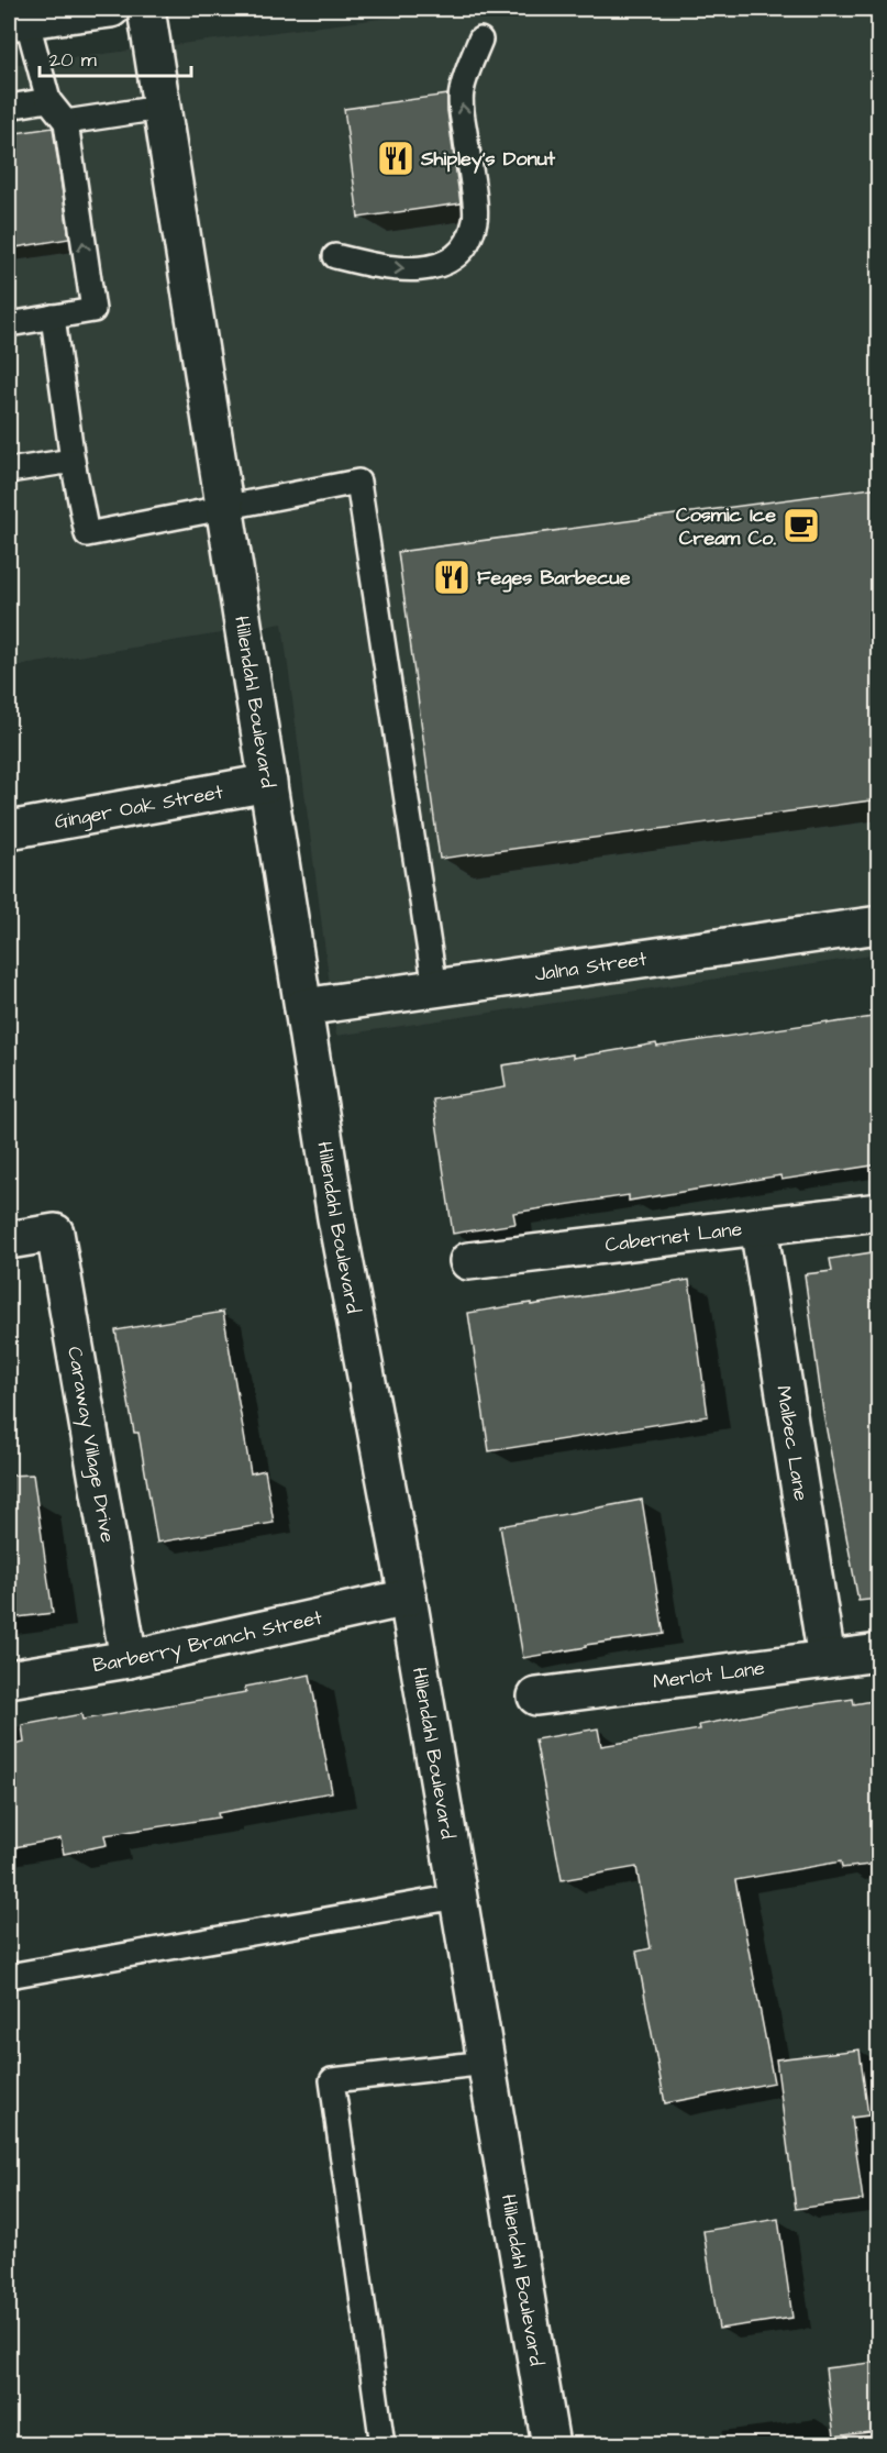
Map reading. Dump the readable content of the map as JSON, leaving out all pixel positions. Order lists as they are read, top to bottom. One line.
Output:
{"streets":{"street":["Hillendahl Boulevard","Ginger Oak Street","Jalna Street","Cabernet Lane","Malbec Lane","Caraway Village Drive","Barberry Branch Street","Merlot Lane"]},"crossings":[["Hillendahl Boulevard","Ginger Oak Street"],["Hillendahl Boulevard","Jalna Street"],["Hillendahl Boulevard","Barberry Branch Street"],["Cabernet Lane","Malbec Lane"],["Malbec Lane","Merlot Lane"],["Caraway Village Drive","Barberry Branch Street"]],"places":{"restaurant":["Shipley's Donut","Feges Barbecue"],"cafe":["Cosmic Ice Cream Co."]},"scale_bar":"20 m"}
